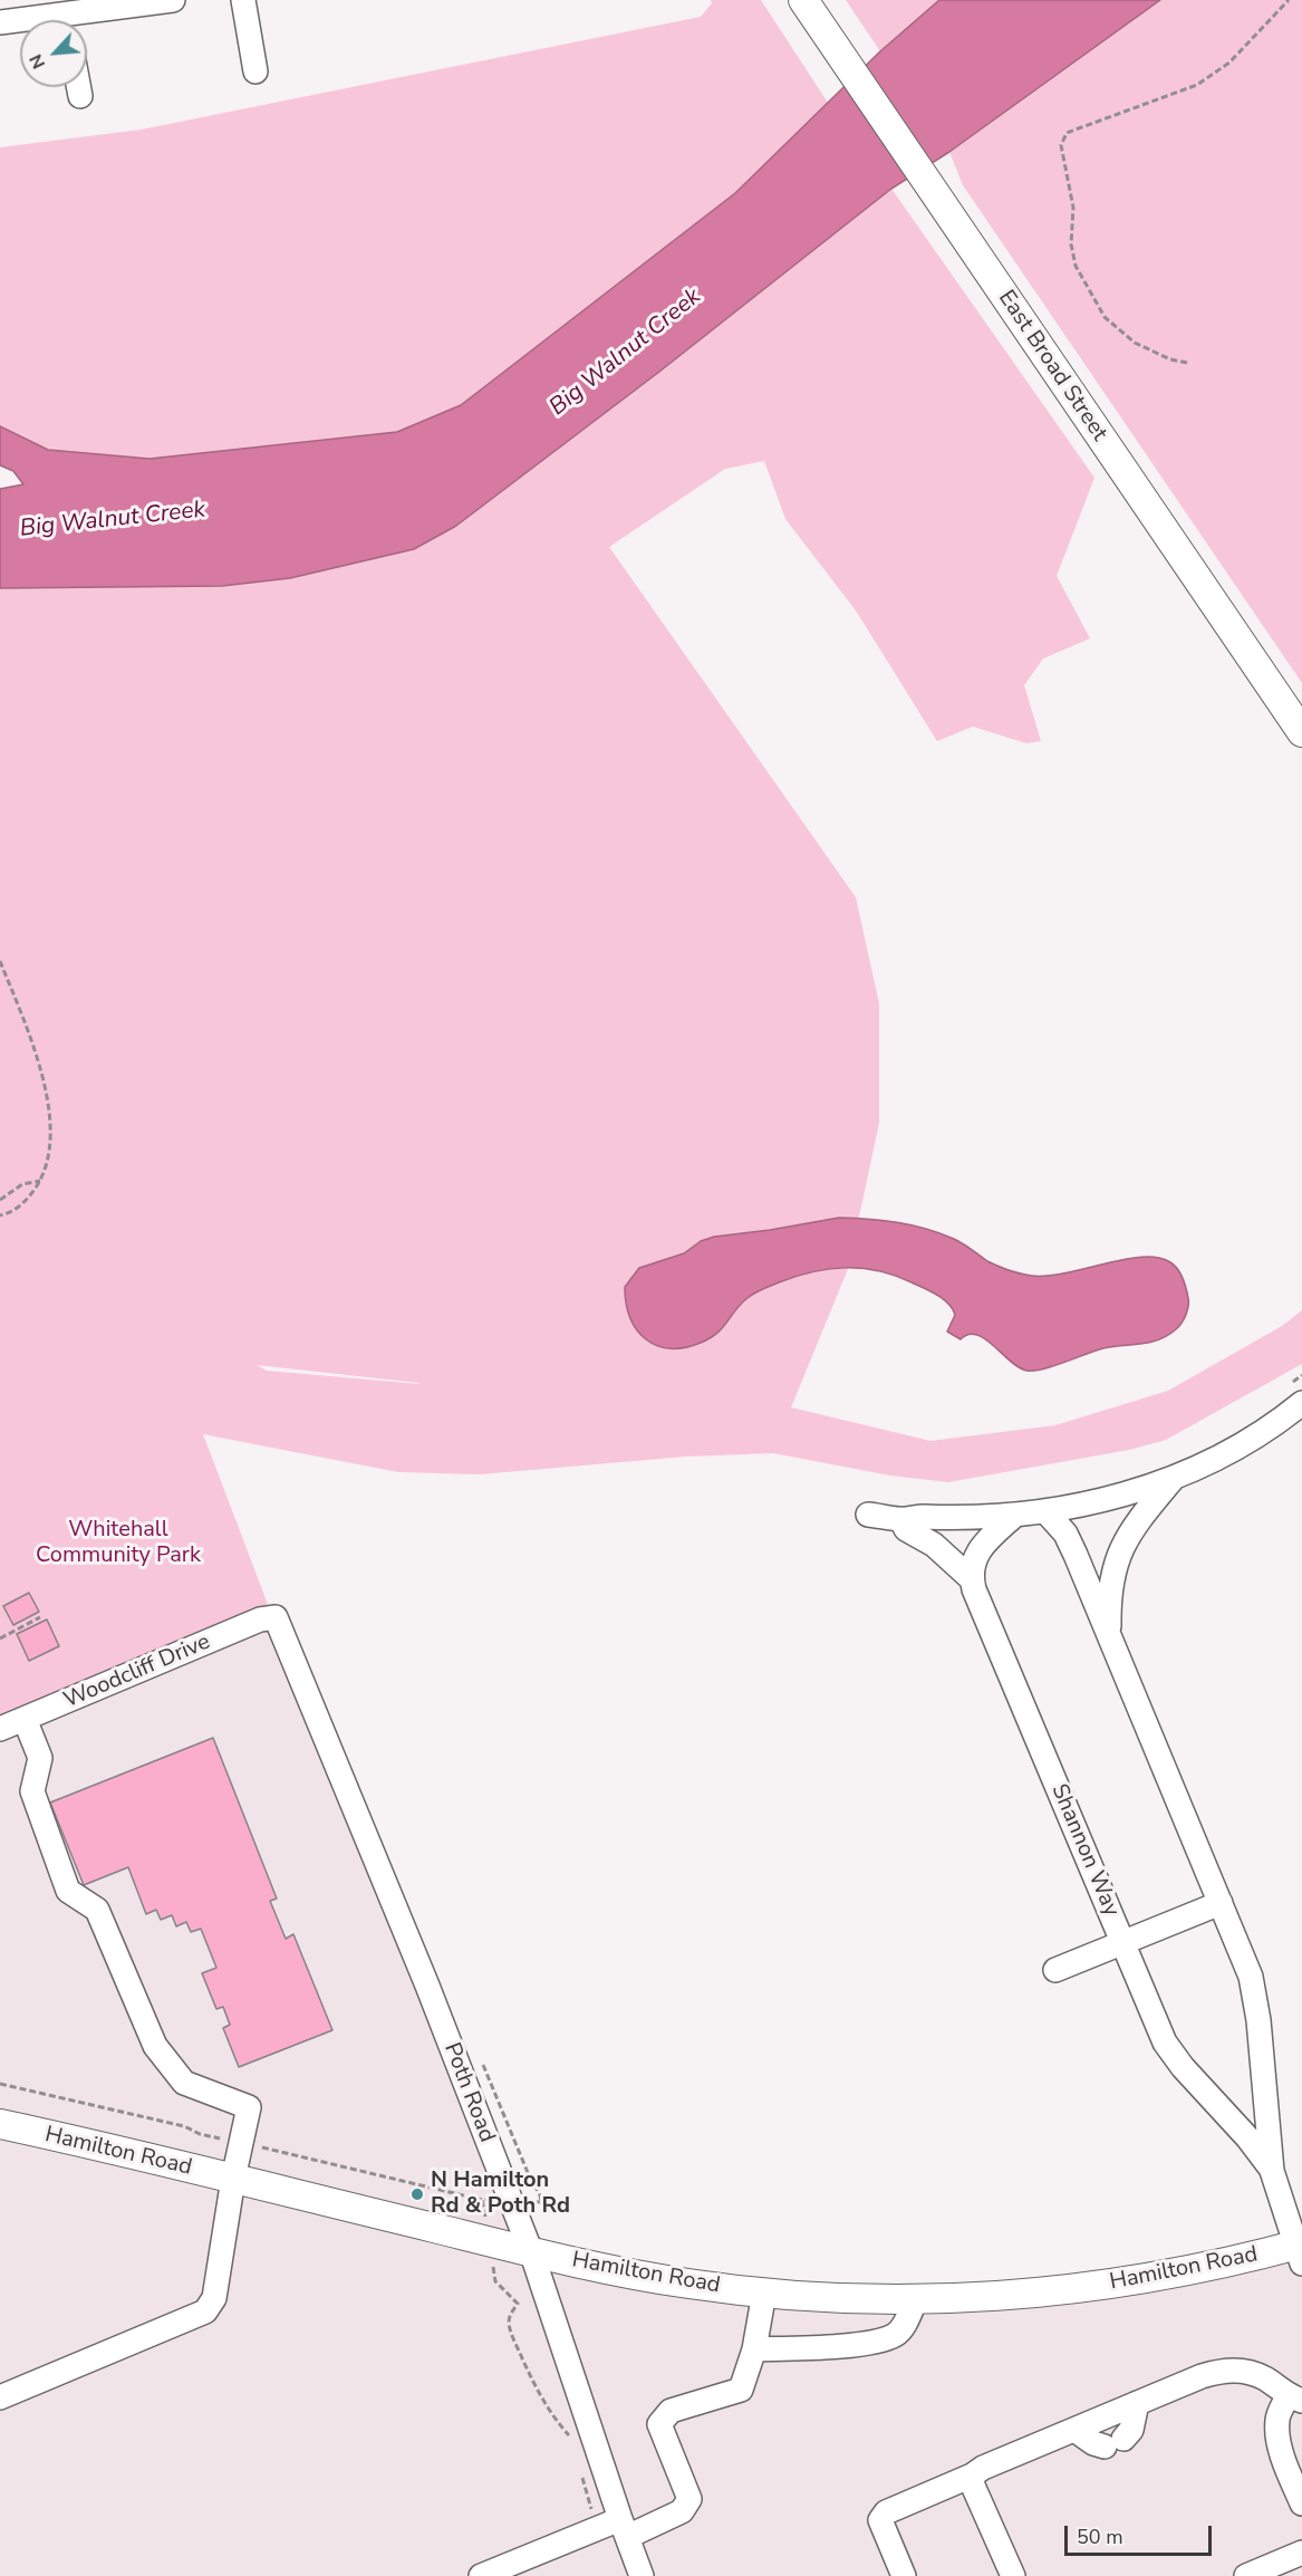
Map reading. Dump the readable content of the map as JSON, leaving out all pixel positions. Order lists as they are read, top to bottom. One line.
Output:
{"streets":{"main road":["East Broad Street","Hamilton Road"],"street":["Woodcliff Drive","Shannon Way","Poth Road"]},"crossings":[["Woodcliff Drive","Poth Road"],["Shannon Way","Hamilton Road"],["Poth Road","Hamilton Road"]],"water":["Big Walnut Creek"],"parks":["Whitehall Community Park"],"places":["N Hamilton Rd & Poth Rd"],"scale_bar":"50 m","north":"bottom left"}
